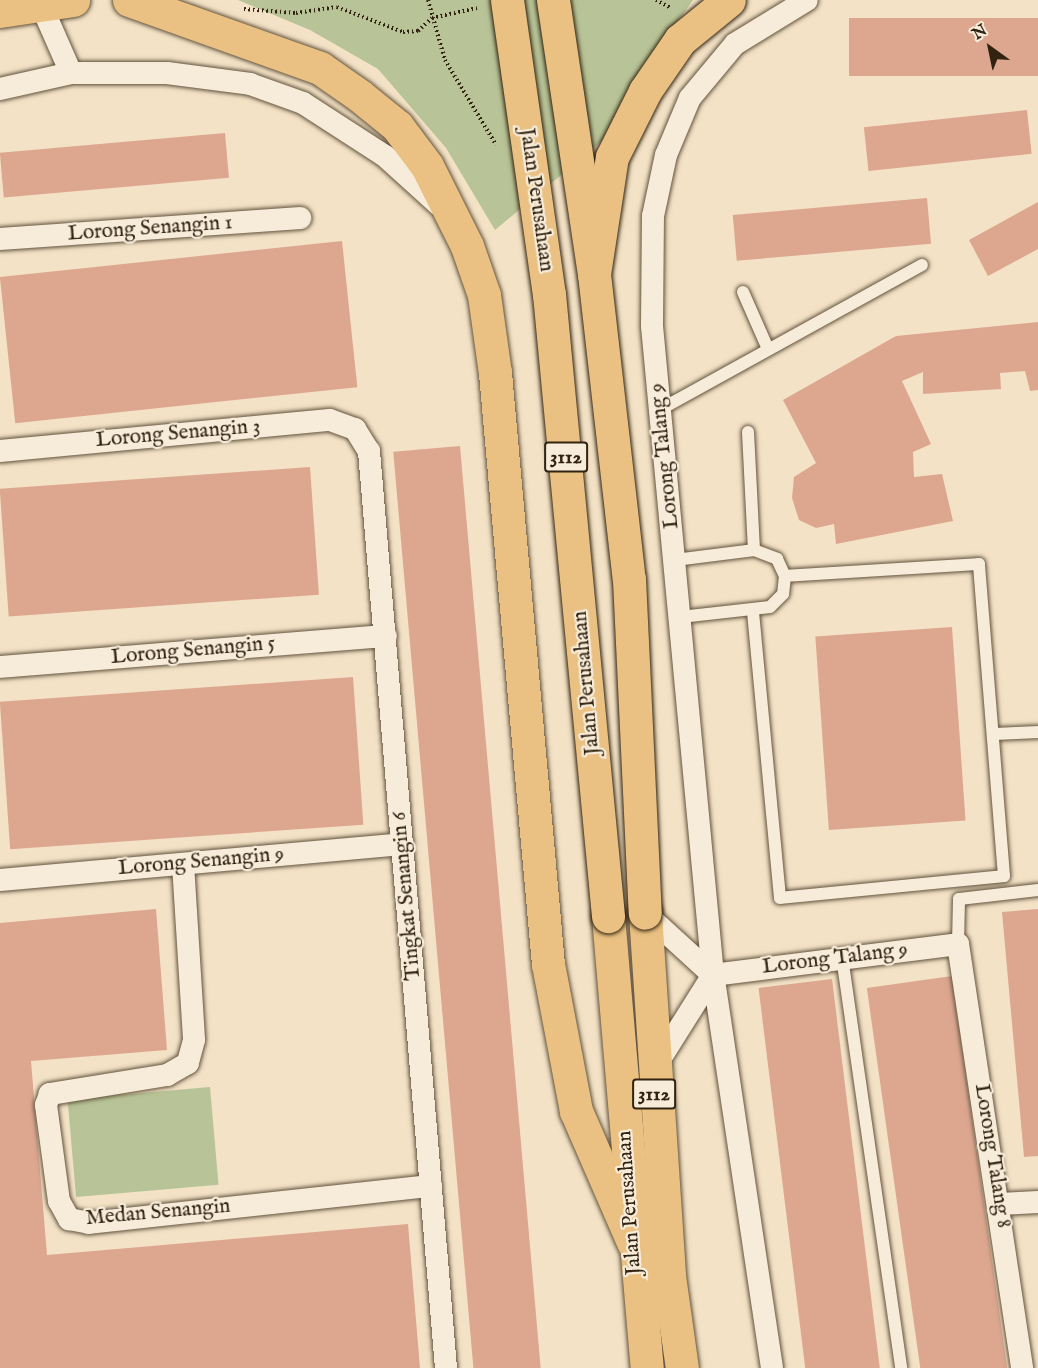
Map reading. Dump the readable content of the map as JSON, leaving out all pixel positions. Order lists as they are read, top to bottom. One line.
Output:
{"streets":{"main road":["Jalan Perusahaan","3112"],"street":["Lorong Senangin 1","Lorong Senangin 3","Lorong Talang 9","Lorong Senangin 5","Lorong Senangin 9","Tingkat Senangin 6","Lorong Talang 8","Medan Senangin"]},"crossings":[["Lorong Senangin 3","Tingkat Senangin 6"],["Lorong Talang 9","Lorong Talang 8"],["Lorong Senangin 5","Tingkat Senangin 6"],["Lorong Senangin 9","Tingkat Senangin 6"],["Lorong Senangin 9","Medan Senangin"],["Tingkat Senangin 6","Medan Senangin"]],"north":"top left"}
